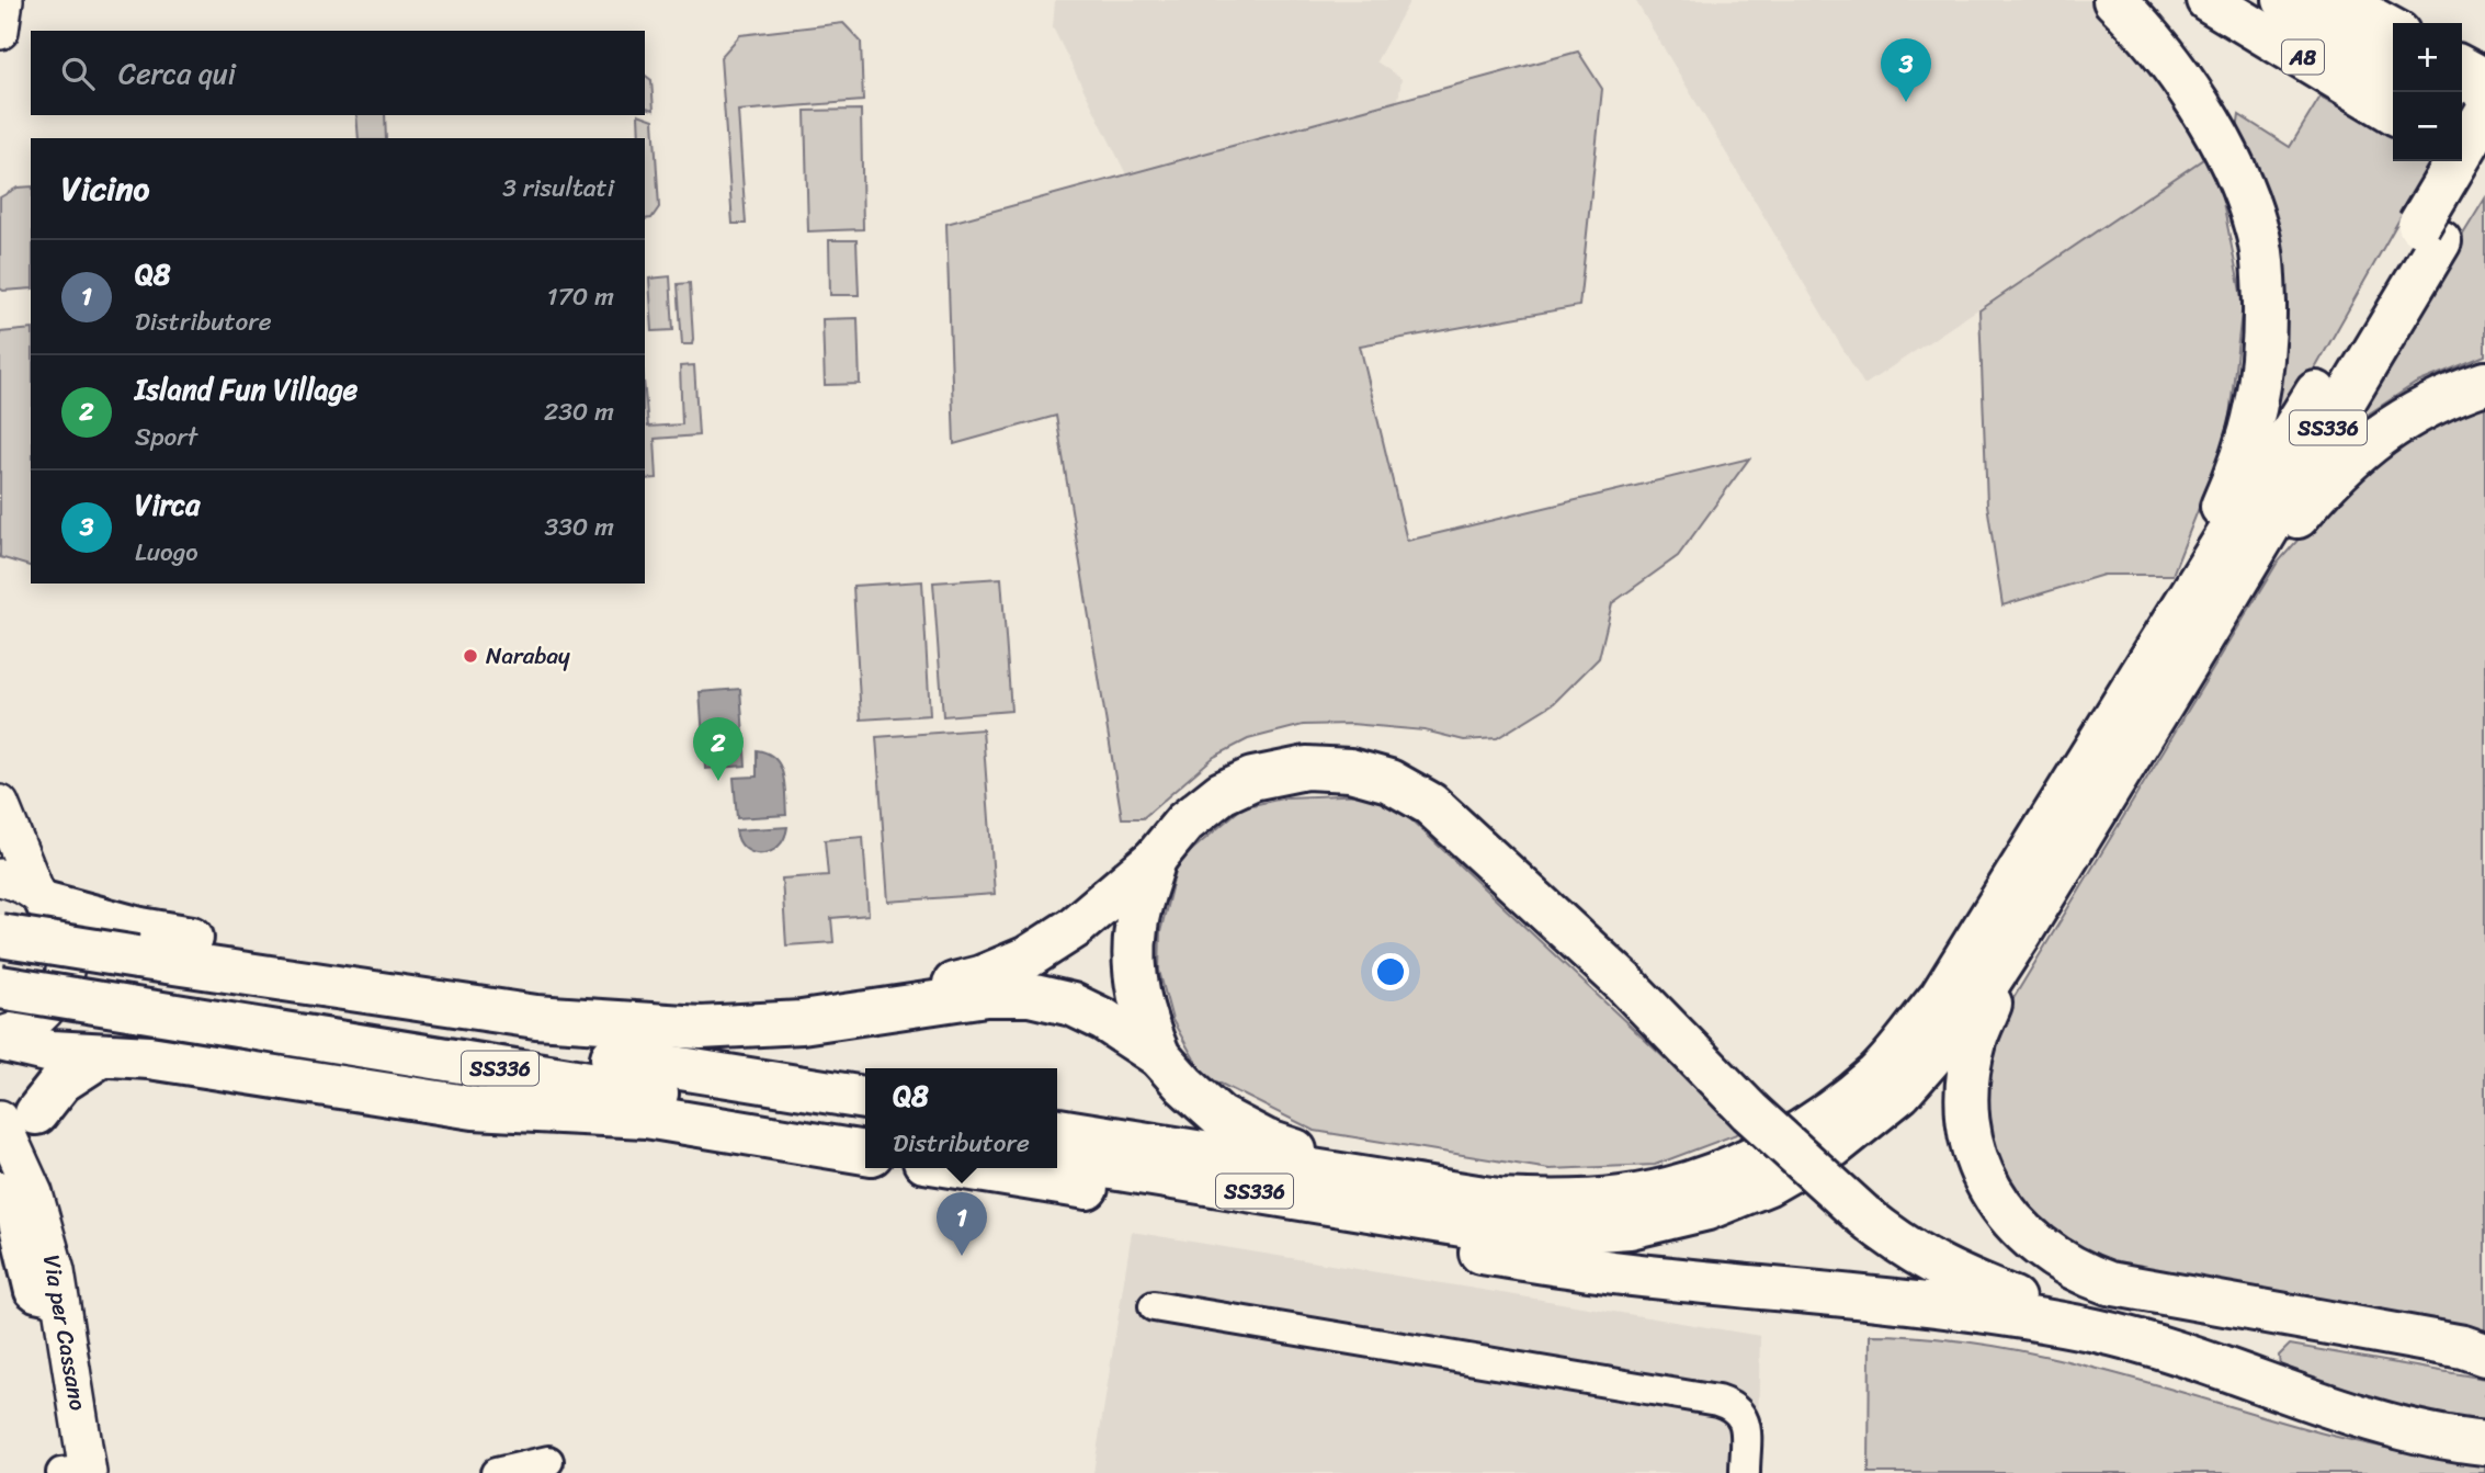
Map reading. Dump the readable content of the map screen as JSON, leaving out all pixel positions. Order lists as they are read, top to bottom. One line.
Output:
{"streets":{"highway":["A8","SS336"],"main road":["Via per Cassano"]},"places":["Narabay"],"page":{"map_buttons":["+","−"],"search":"Cerca qui","pins":["3","2","1"],"heading":["Vicino","3 risultati"],"list":[{"mark":"1","name":"Q8","note":"Distributore","value":"170 m"},{"mark":"2","name":"Island Fun Village","note":"Sport","value":"230 m"},{"mark":"3","name":"Virca","note":"Luogo","value":"330 m"}],"popup":["Q8","Distributore"]}}
